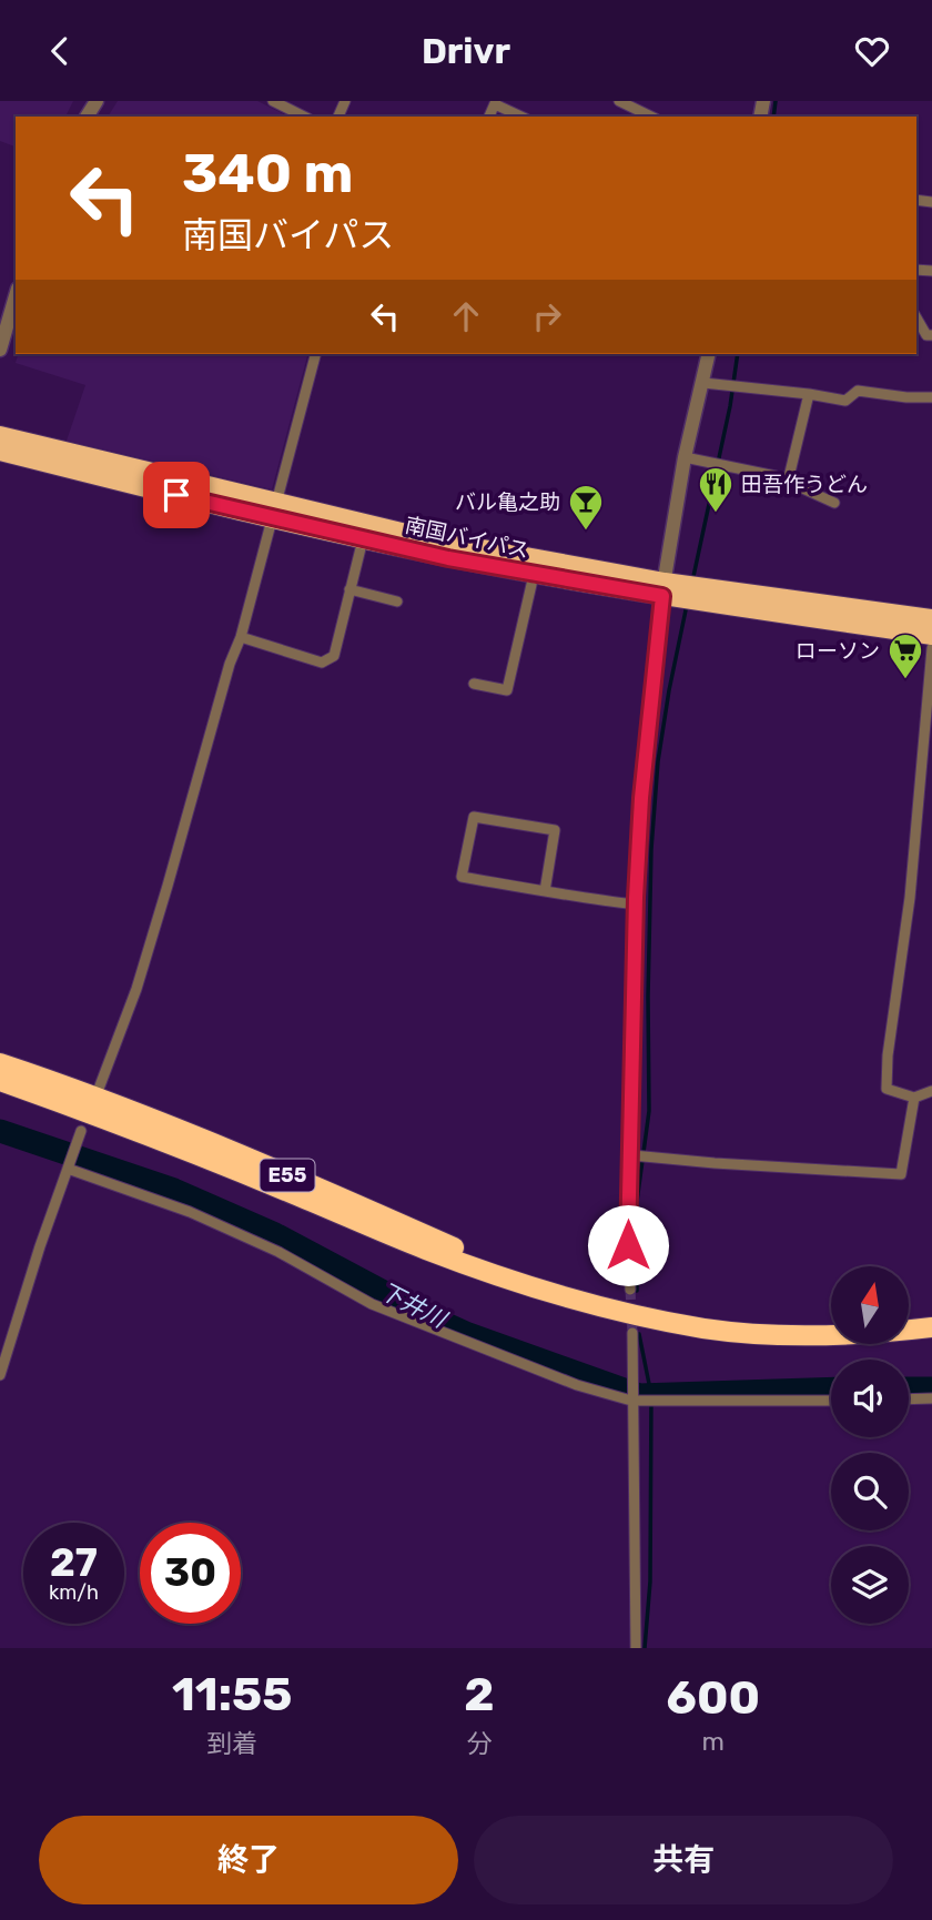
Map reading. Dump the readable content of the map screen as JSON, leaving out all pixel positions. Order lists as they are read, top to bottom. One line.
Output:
{"streets":{"highway":["南国バイパス","E55"]},"water":["下井川"],"places":{"restaurant":["田吾作うどん"],"bar":["バル亀之助"],"supermarket":["ローソン"]},"north":"top","page":{"header":"Drivr","turn":["340 m","南国バイパス"],"speed":"27 km/h","limit":"30","eta":["11:55","到着","2","分","600","m"],"buttons":["終了","共有"]}}
